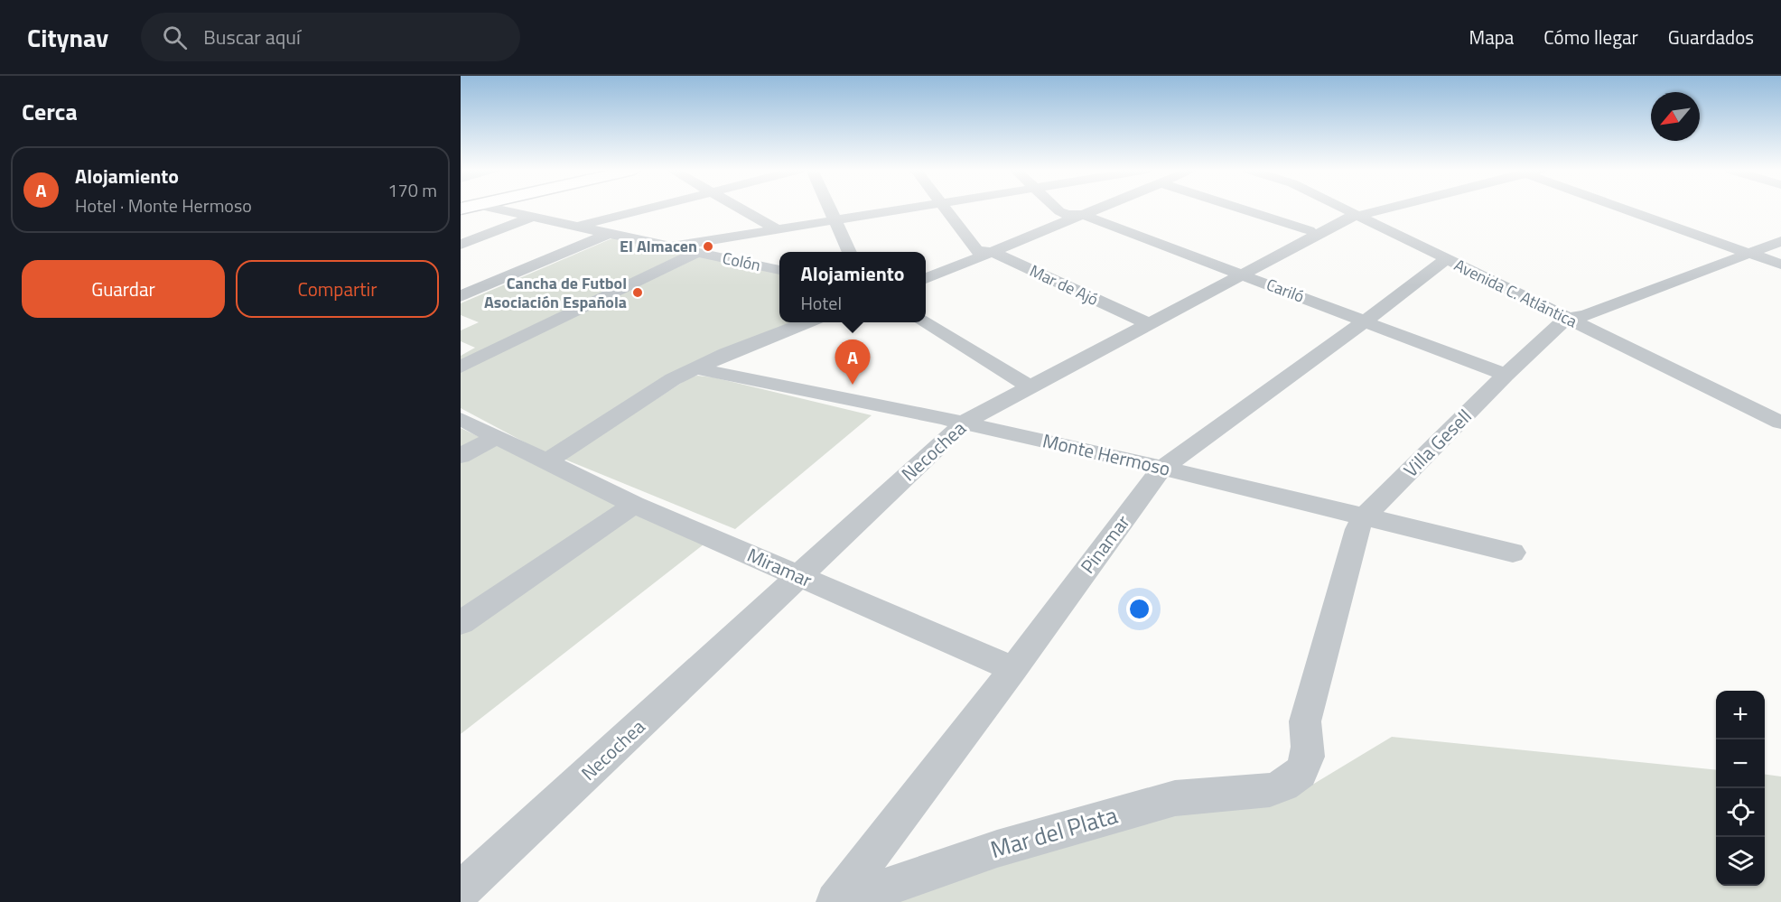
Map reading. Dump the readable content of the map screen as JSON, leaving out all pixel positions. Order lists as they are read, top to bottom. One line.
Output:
{"streets":{"street":["Colón","Mar de Ajó","Cariló","Avenida C. Atlántica","Villa Gesell","Necochea","Monte Hermoso","Pinamar","Miramar","Mar del Plata"]},"crossings":[["Mar de Ajó","Necochea"],["Cariló","Villa Gesell"],["Cariló","Necochea"],["Cariló","Pinamar"],["Avenida C. Atlántica","Villa Gesell"],["Avenida C. Atlántica","Necochea"],["Avenida C. Atlántica","Pinamar"],["Villa Gesell","Monte Hermoso"],["Villa Gesell","Mar del Plata"],["Necochea","Monte Hermoso"],["Necochea","Miramar"],["Monte Hermoso","Pinamar"],["Pinamar","Miramar"]],"places":["El Almacen","Cancha de Futbol Asociación Española"],"north":"bottom left","page":{"header":"Citynav","search":"Buscar aquí","nav":["Mapa","Cómo llegar","Guardados"],"heading":"Cerca","list":[{"mark":"A","name":"Alojamiento","note":"Hotel · Monte Hermoso","value":"170 m"}],"buttons":["Guardar","Compartir"],"popup":["Alojamiento","Hotel"],"pins":"A","map_buttons":["+","−"]}}
